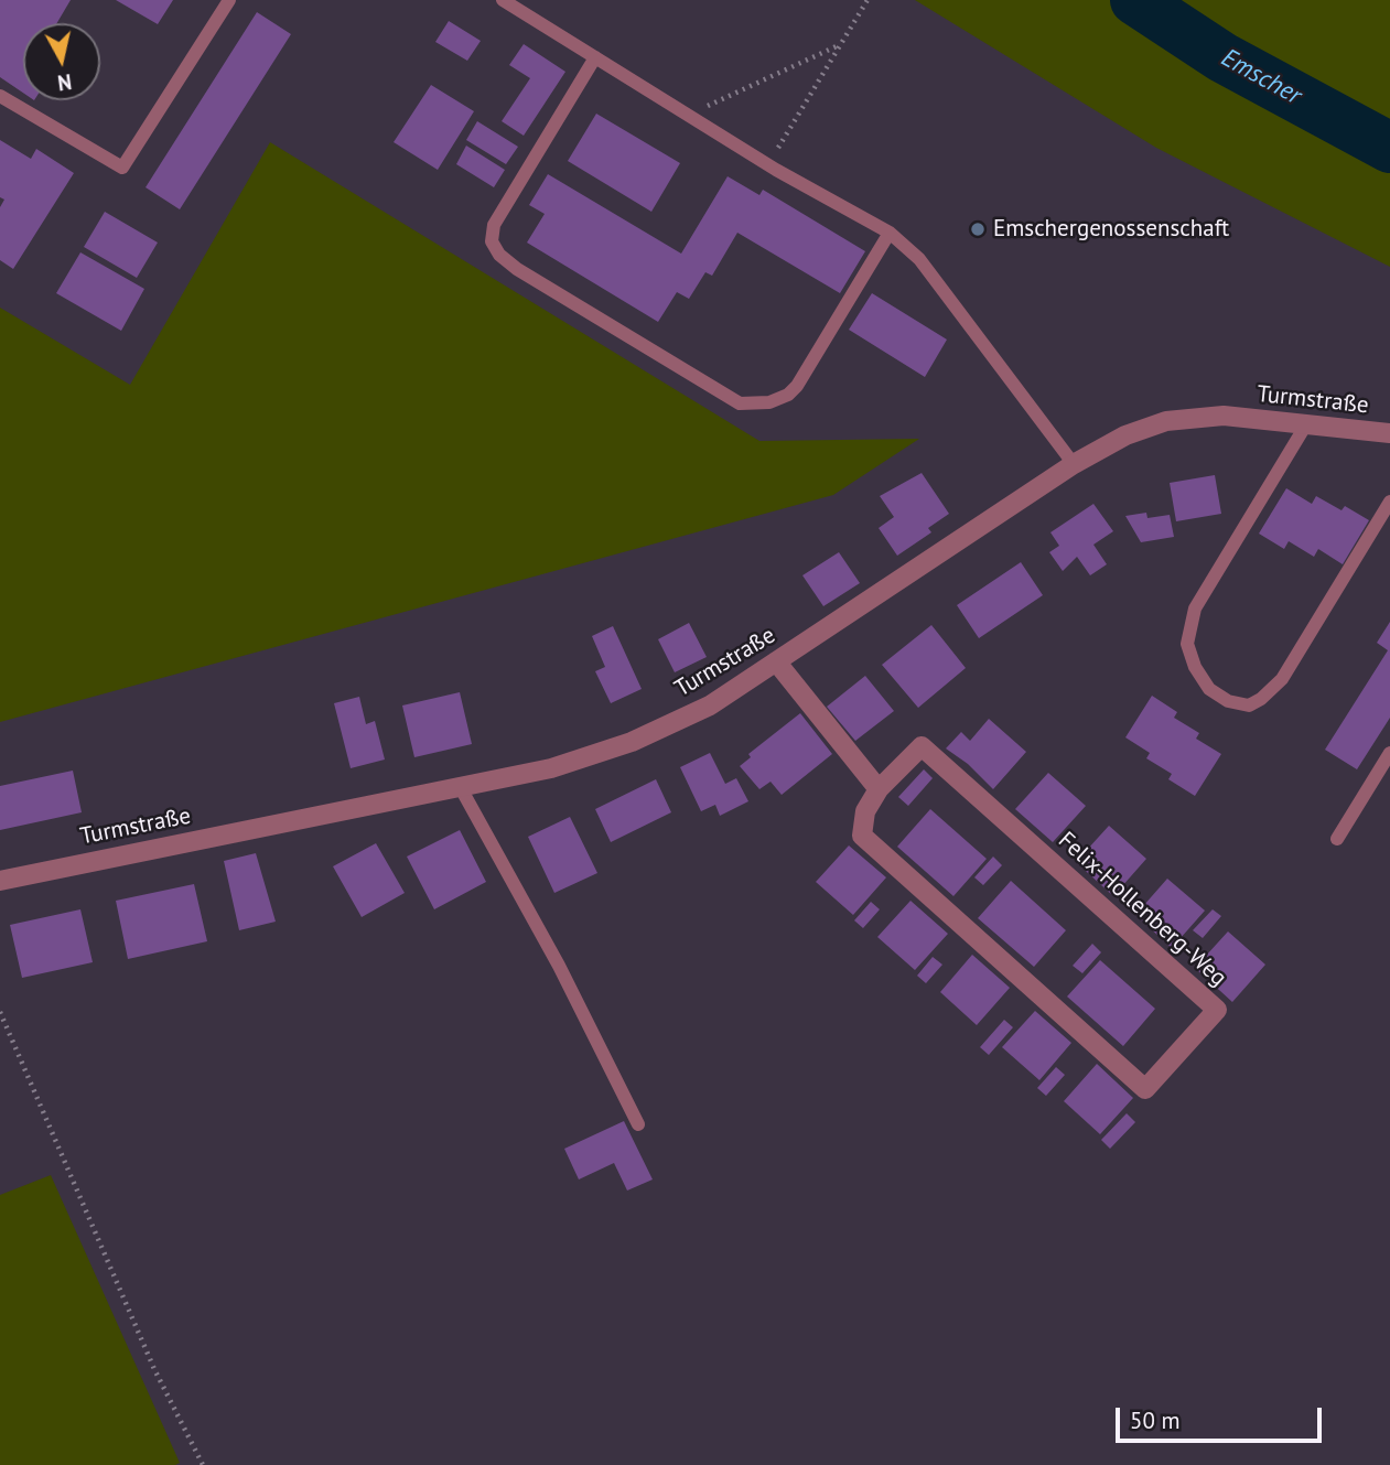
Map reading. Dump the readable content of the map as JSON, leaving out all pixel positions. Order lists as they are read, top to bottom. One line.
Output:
{"streets":{"street":["Turmstraße","Felix-Hollenberg-Weg"]},"water":["Emscher"],"places":["Emschergenossenschaft"],"scale_bar":"50 m","north":"bottom"}
